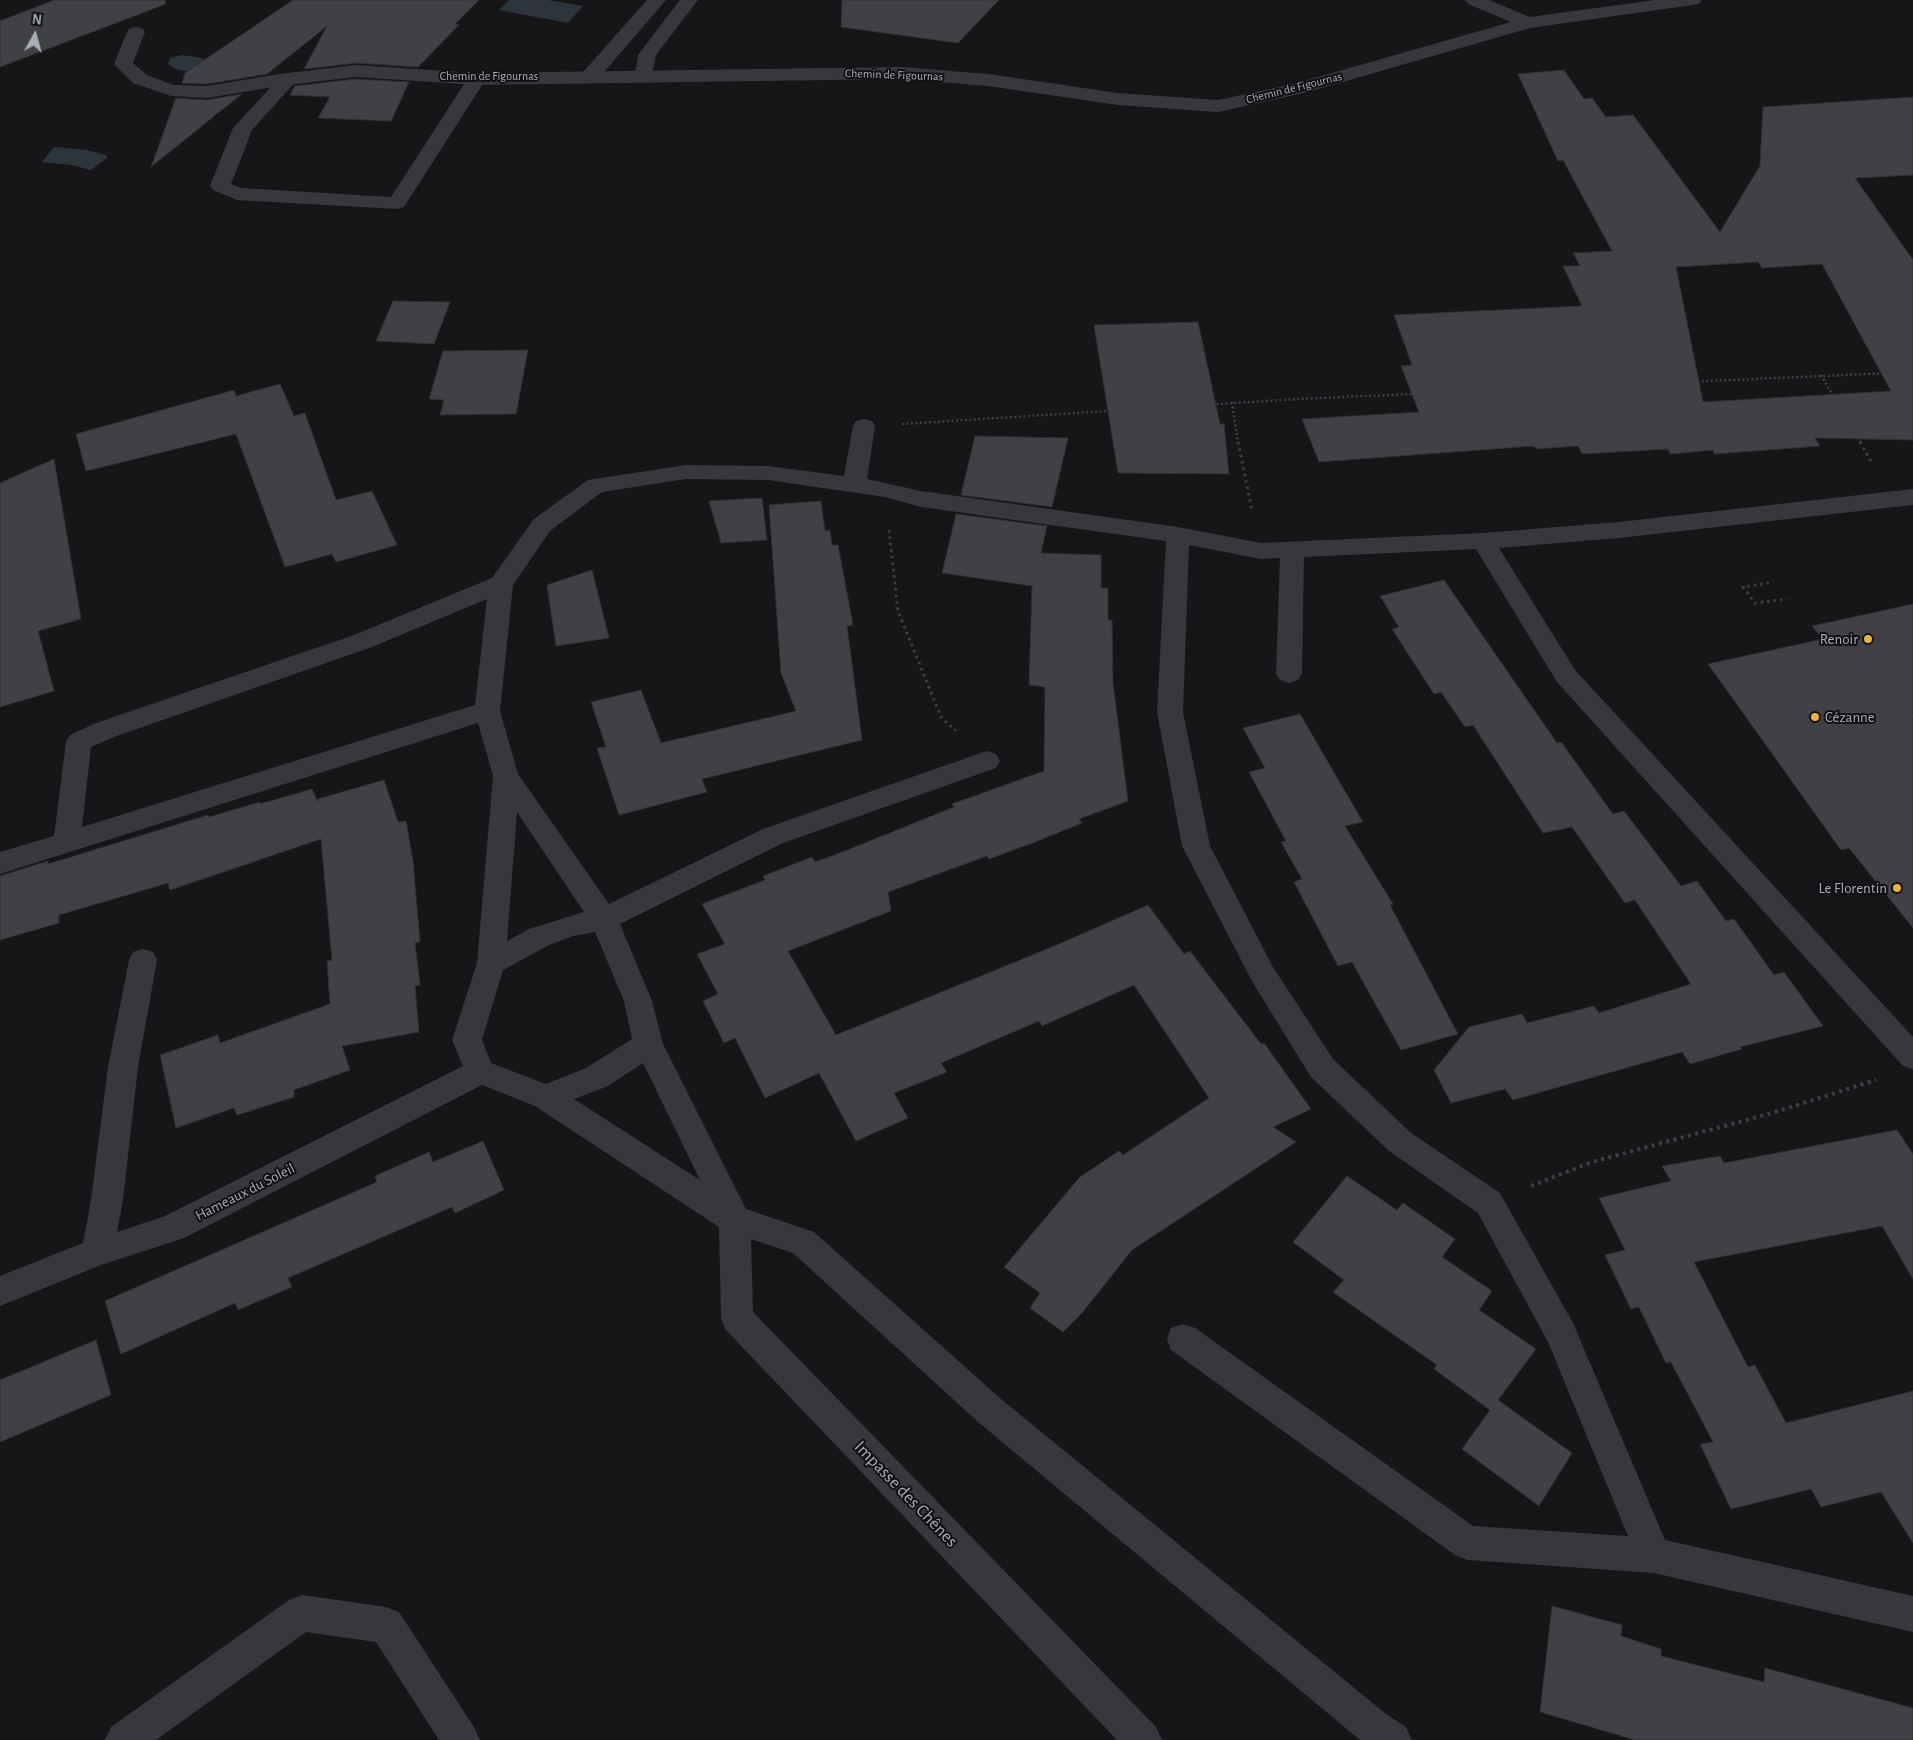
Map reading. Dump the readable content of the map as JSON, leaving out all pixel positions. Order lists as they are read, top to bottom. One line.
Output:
{"streets":{"street":["Chemin de Figournas","Hameaux du Soleil","Impasse des Chênes"]},"places":["Renoir","Cézanne","Le Florentin"],"north":"top"}
